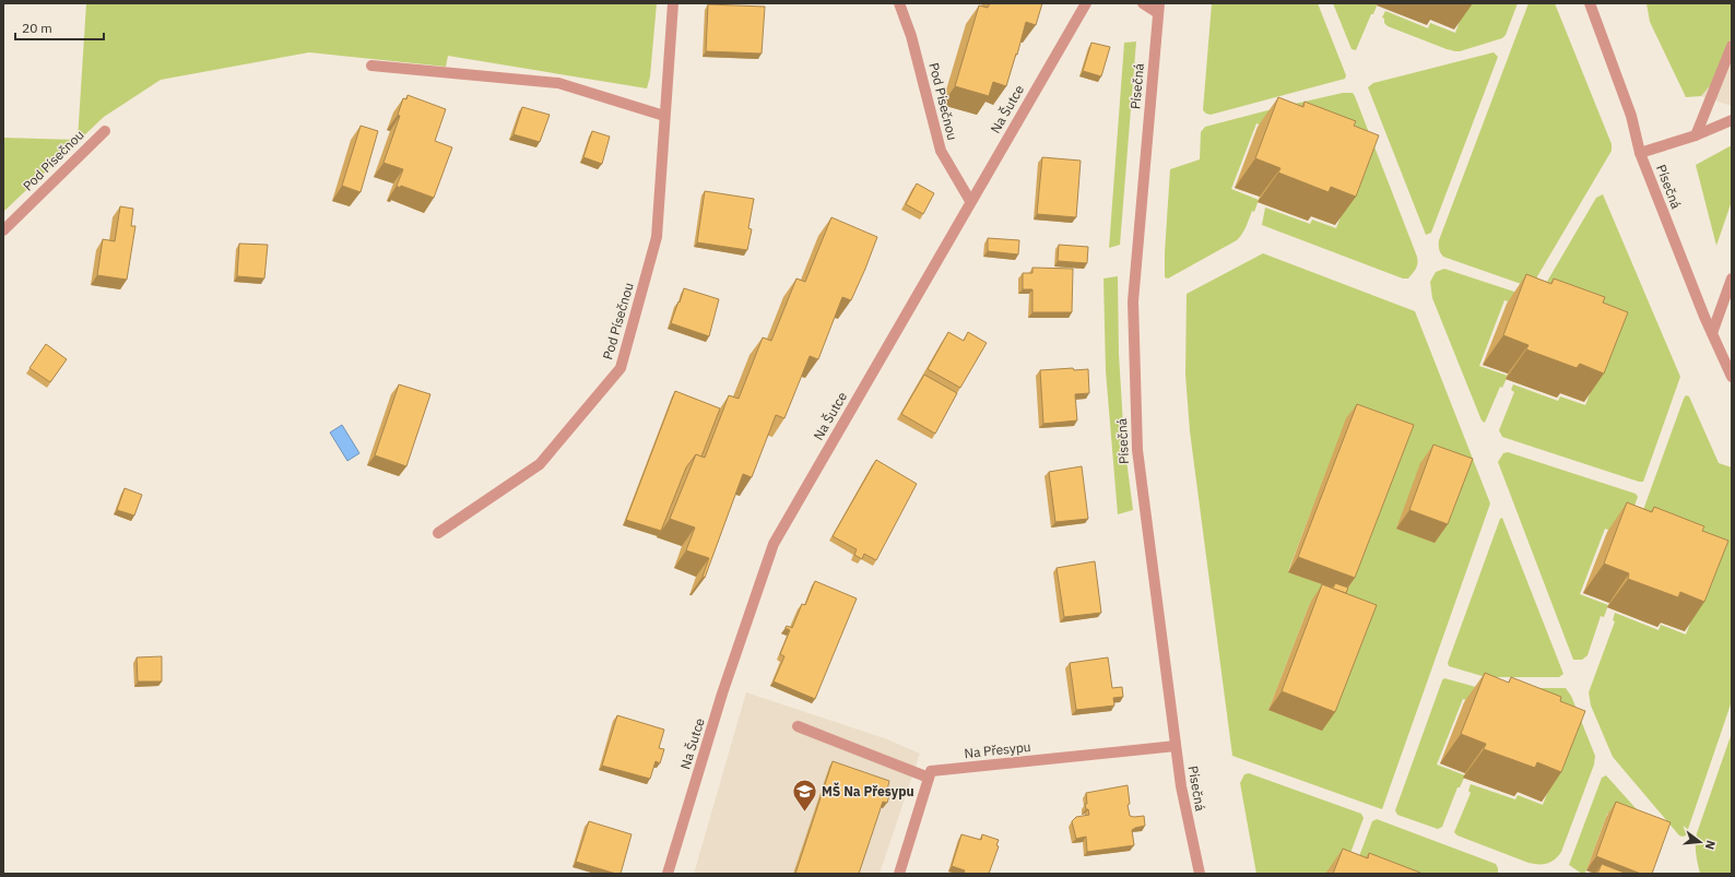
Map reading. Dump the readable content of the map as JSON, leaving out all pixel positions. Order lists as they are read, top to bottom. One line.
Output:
{"streets":{"street":["Písečná","Pod Písečnou","Na Šutce","Na Přesypu"]},"crossings":[["Písečná","Na Přesypu"],["Pod Písečnou","Na Šutce"]],"places":{"school or university":["MŠ Na Přesypu"]},"scale_bar":"20 m","north":"right"}
